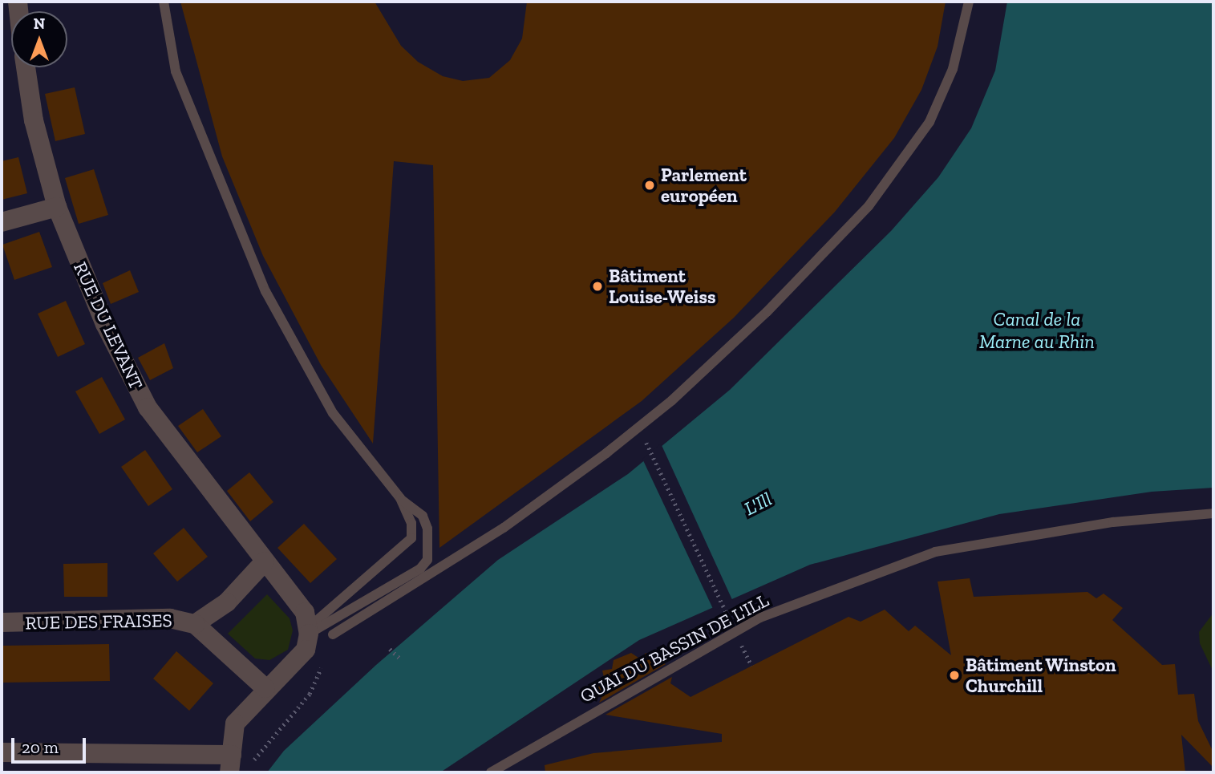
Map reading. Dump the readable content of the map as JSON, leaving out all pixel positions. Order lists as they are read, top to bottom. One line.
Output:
{"streets":{"street":["RUE DU LEVANT","RUE DES FRAISES"],"lane":["QUAI DU BASSIN DE L'ILL"]},"water":["Canal de la Marne au Rhin","L'Ill"],"places":["Parlement européen","Bâtiment Louise-Weiss","Bâtiment Winston Churchill"],"scale_bar":"20 m","north":"top"}
